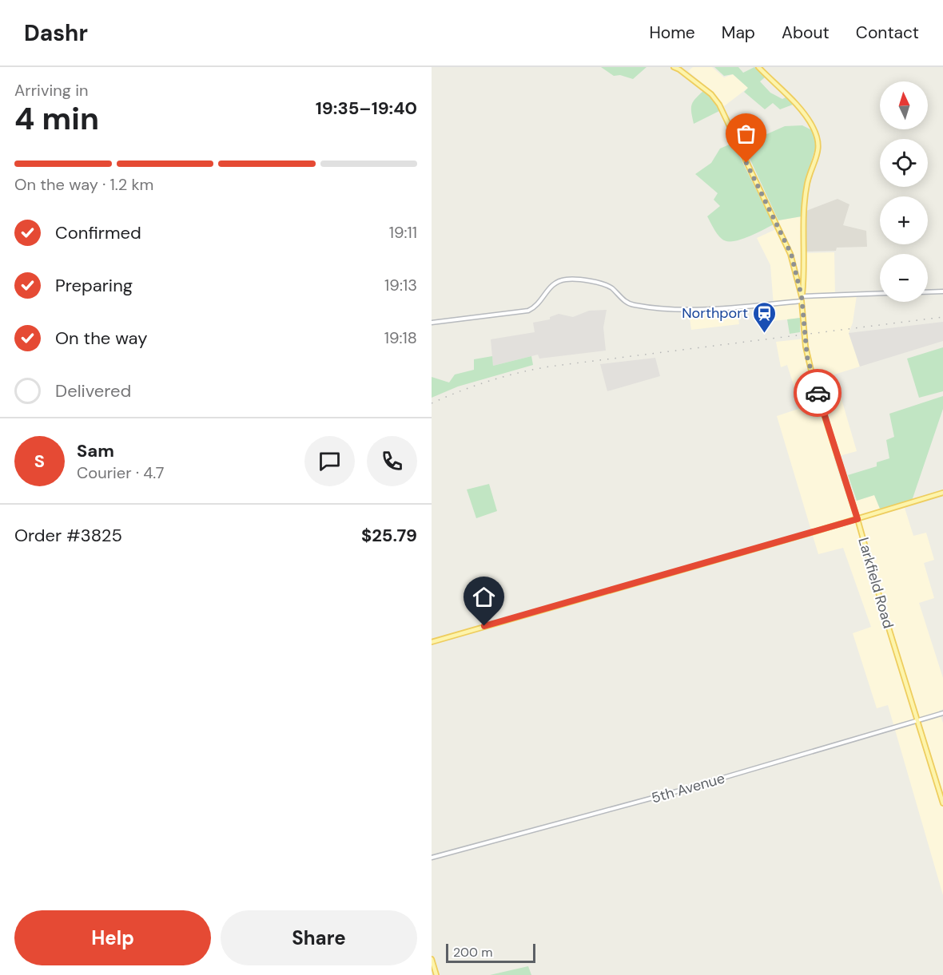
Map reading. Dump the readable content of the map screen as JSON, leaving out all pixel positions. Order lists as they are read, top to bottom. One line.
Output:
{"streets":{"main road":["Larkfield Road"],"street":["5th Avenue"]},"crossings":[["Larkfield Road","5th Avenue"]],"places":{"station":["Northport"]},"scale_bar":"200 m","north":"top","page":{"header":"Dashr","nav":["Home","Map","About","Contact"],"heading":["4 min","Arriving in","19:35–19:40"],"panel":["Sam","Courier · 4.7","Order #3825","$25.79"],"map_buttons":["+","−"],"bar":"On the way · 1.2 km","list":[["Confirmed","19:11"],["Preparing","19:13"],["On the way","19:18"],"Delivered"],"round":"S","buttons":["Help","Share"],"scale":"200 m"}}
